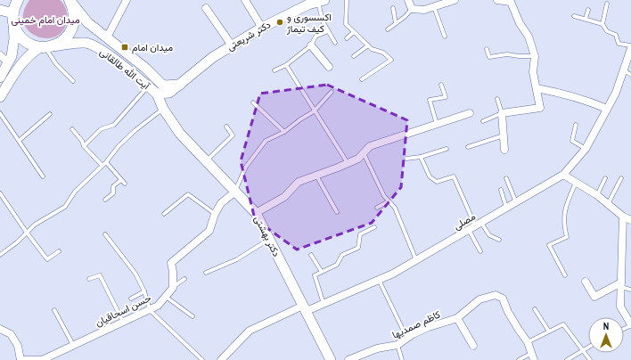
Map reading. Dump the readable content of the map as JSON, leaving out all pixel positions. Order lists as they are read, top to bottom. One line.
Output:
{"streets":{"main road":["دکتر شریعتی","آیت الله طالقانی","دکتر بهشتی"],"street":["مصلی","حسن اسحاقیان","کاظم صمدیها"]},"crossings":[["دکتر شریعتی","آیت الله طالقانی"],["آیت الله طالقانی","دکتر بهشتی"],["مصلی","دکتر بهشتی"]],"parks":["میدان امام خمینی"],"places":{"other":["اکسسوری و کیف تیماژ"],"transit":["میدان امام"]},"north":"top"}
